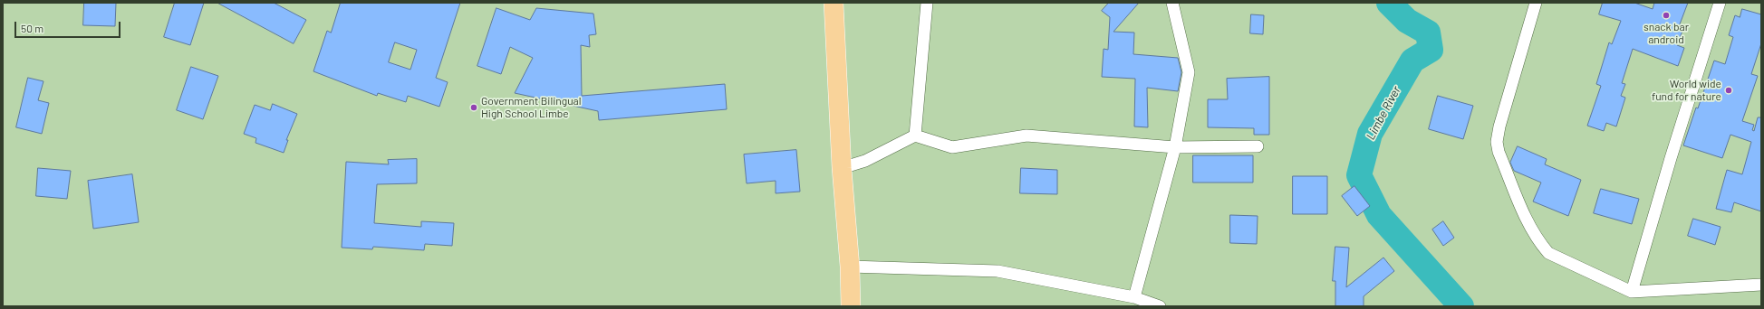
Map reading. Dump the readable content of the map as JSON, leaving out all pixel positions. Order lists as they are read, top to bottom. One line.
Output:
{"water":["Limbe River"],"places":["snack bar android","World wide fund for nature","Government Bilingual High School Limbe"],"scale_bar":"50 m"}
